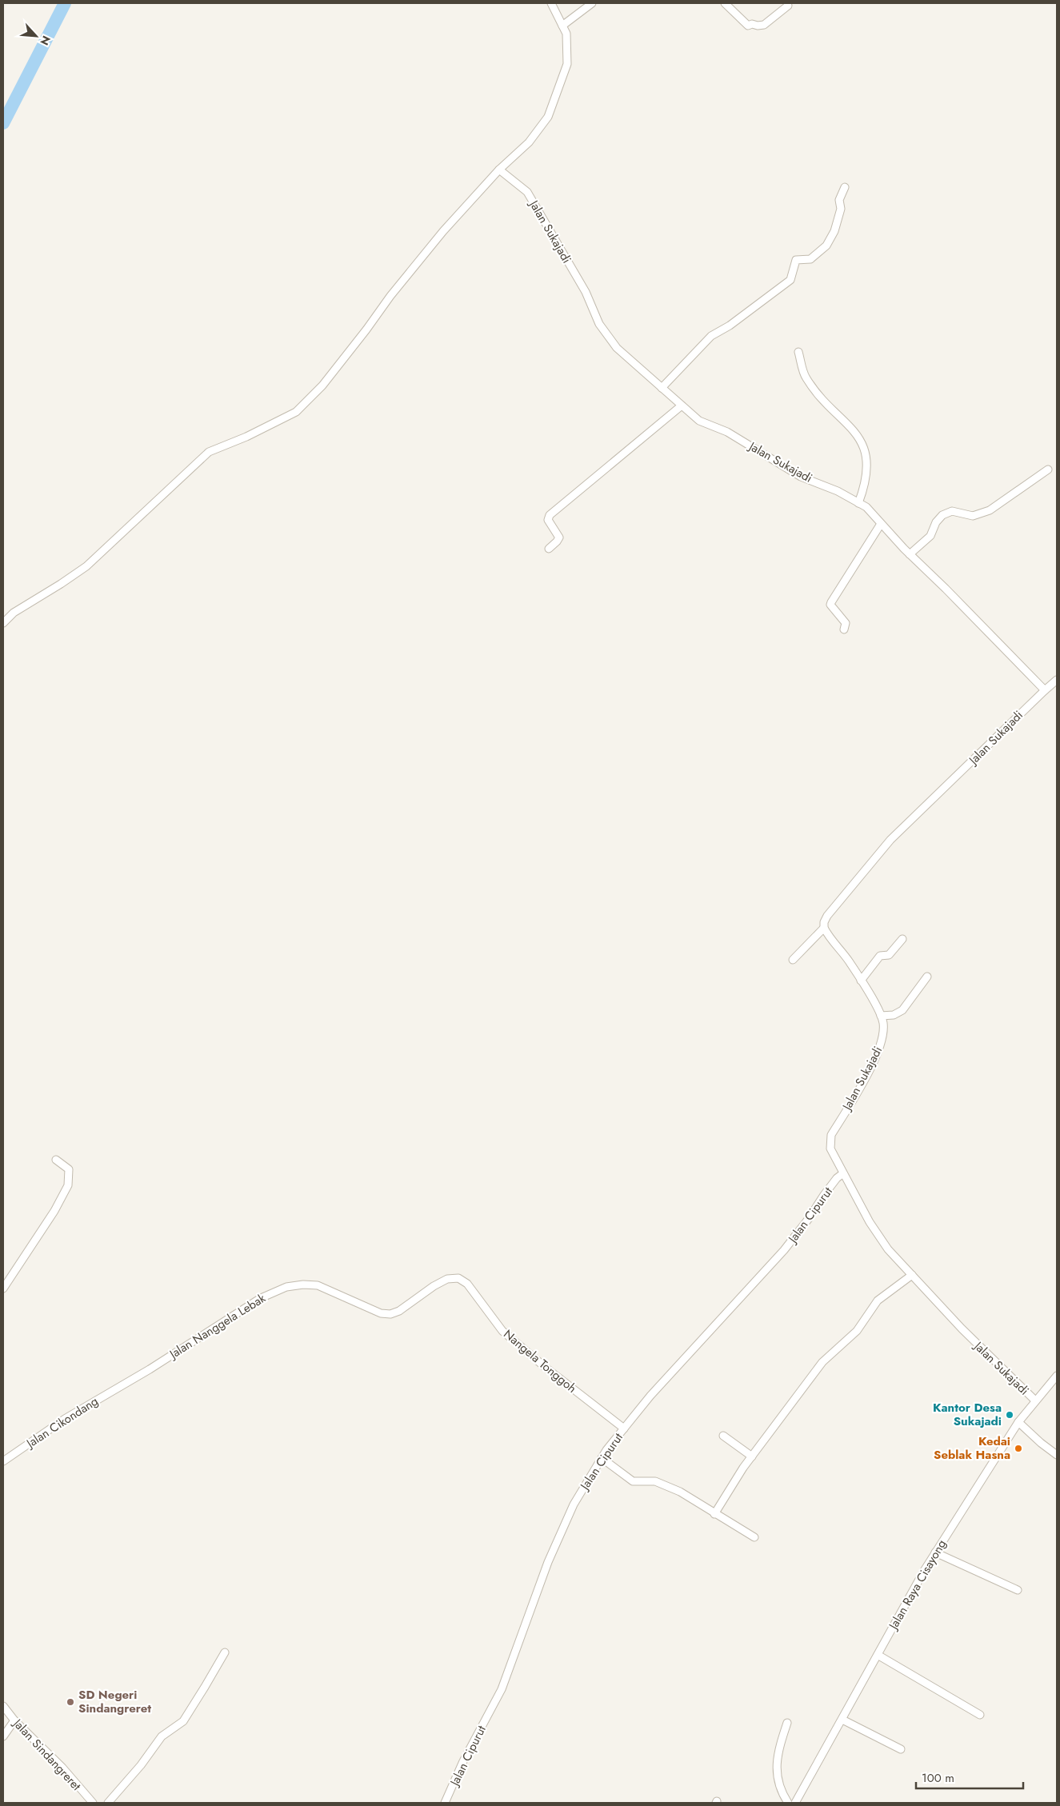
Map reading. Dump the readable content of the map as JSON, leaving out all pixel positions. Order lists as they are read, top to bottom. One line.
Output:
{"streets":{"street":["Jalan Sukajadi","Jalan Cipurut","Jalan Nanggela Lebak","Nangela Tonggoh","Jalan Cikondang","Jalan Raya Cisayong","Jalan Sindangreret"]},"crossings":[["Jalan Sukajadi","Jalan Cipurut"],["Jalan Sukajadi","Jalan Raya Cisayong"],["Jalan Cipurut","Nangela Tonggoh"],["Jalan Nanggela Lebak","Nangela Tonggoh"],["Jalan Nanggela Lebak","Jalan Cikondang"]],"places":["Kantor Desa Sukajadi","Kedai Seblak Hasna","SD Negeri Sindangreret"],"scale_bar":"100 m","north":"bottom right"}
